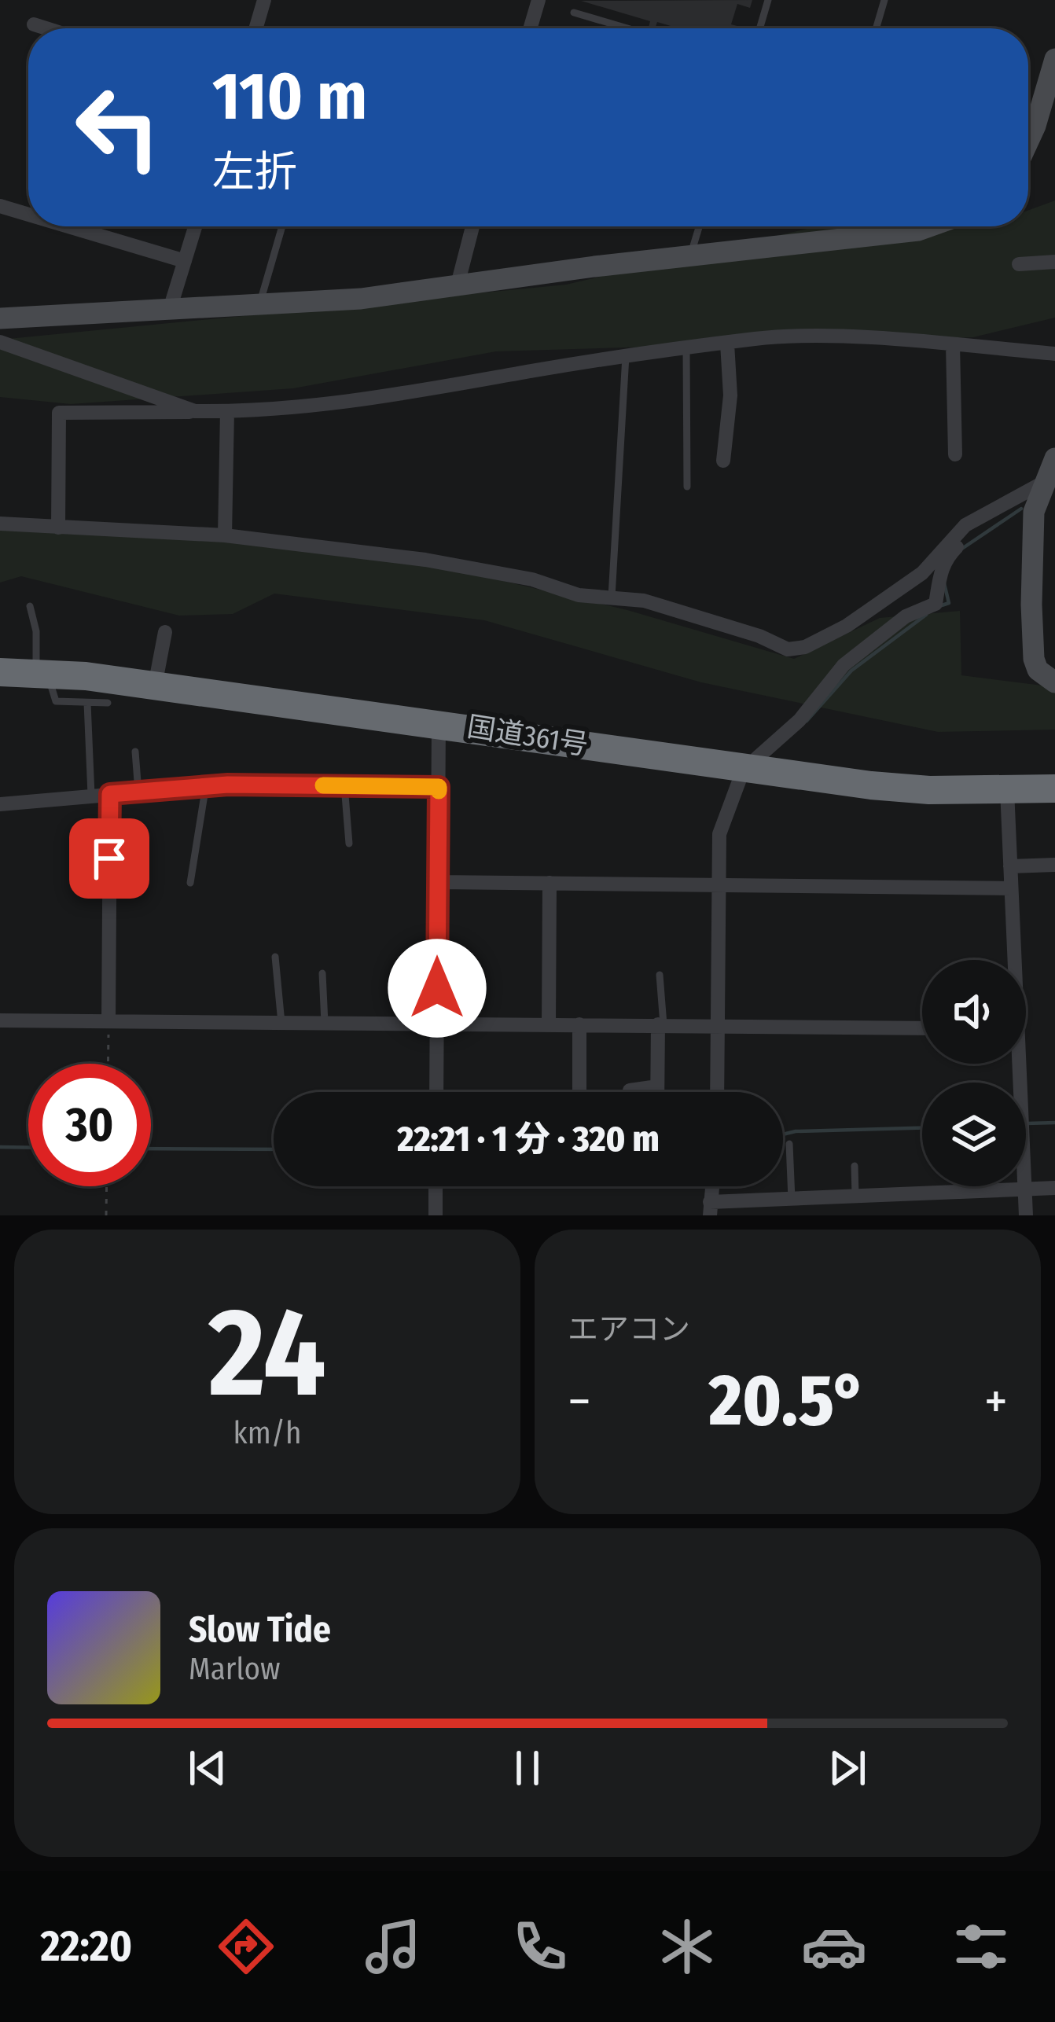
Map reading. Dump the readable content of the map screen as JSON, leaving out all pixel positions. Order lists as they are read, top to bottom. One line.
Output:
{"streets":{"highway":["国道361号"]},"page":{"turn":["110 m","左折"],"limit":"30","trip":"22:21 · 1 分 · 320 m","tile":[["24","km/h"],"エアコン"],"heat":["−","20.5°","+"],"song":["Slow Tide","Marlow"],"tabs":"22:20"}}
